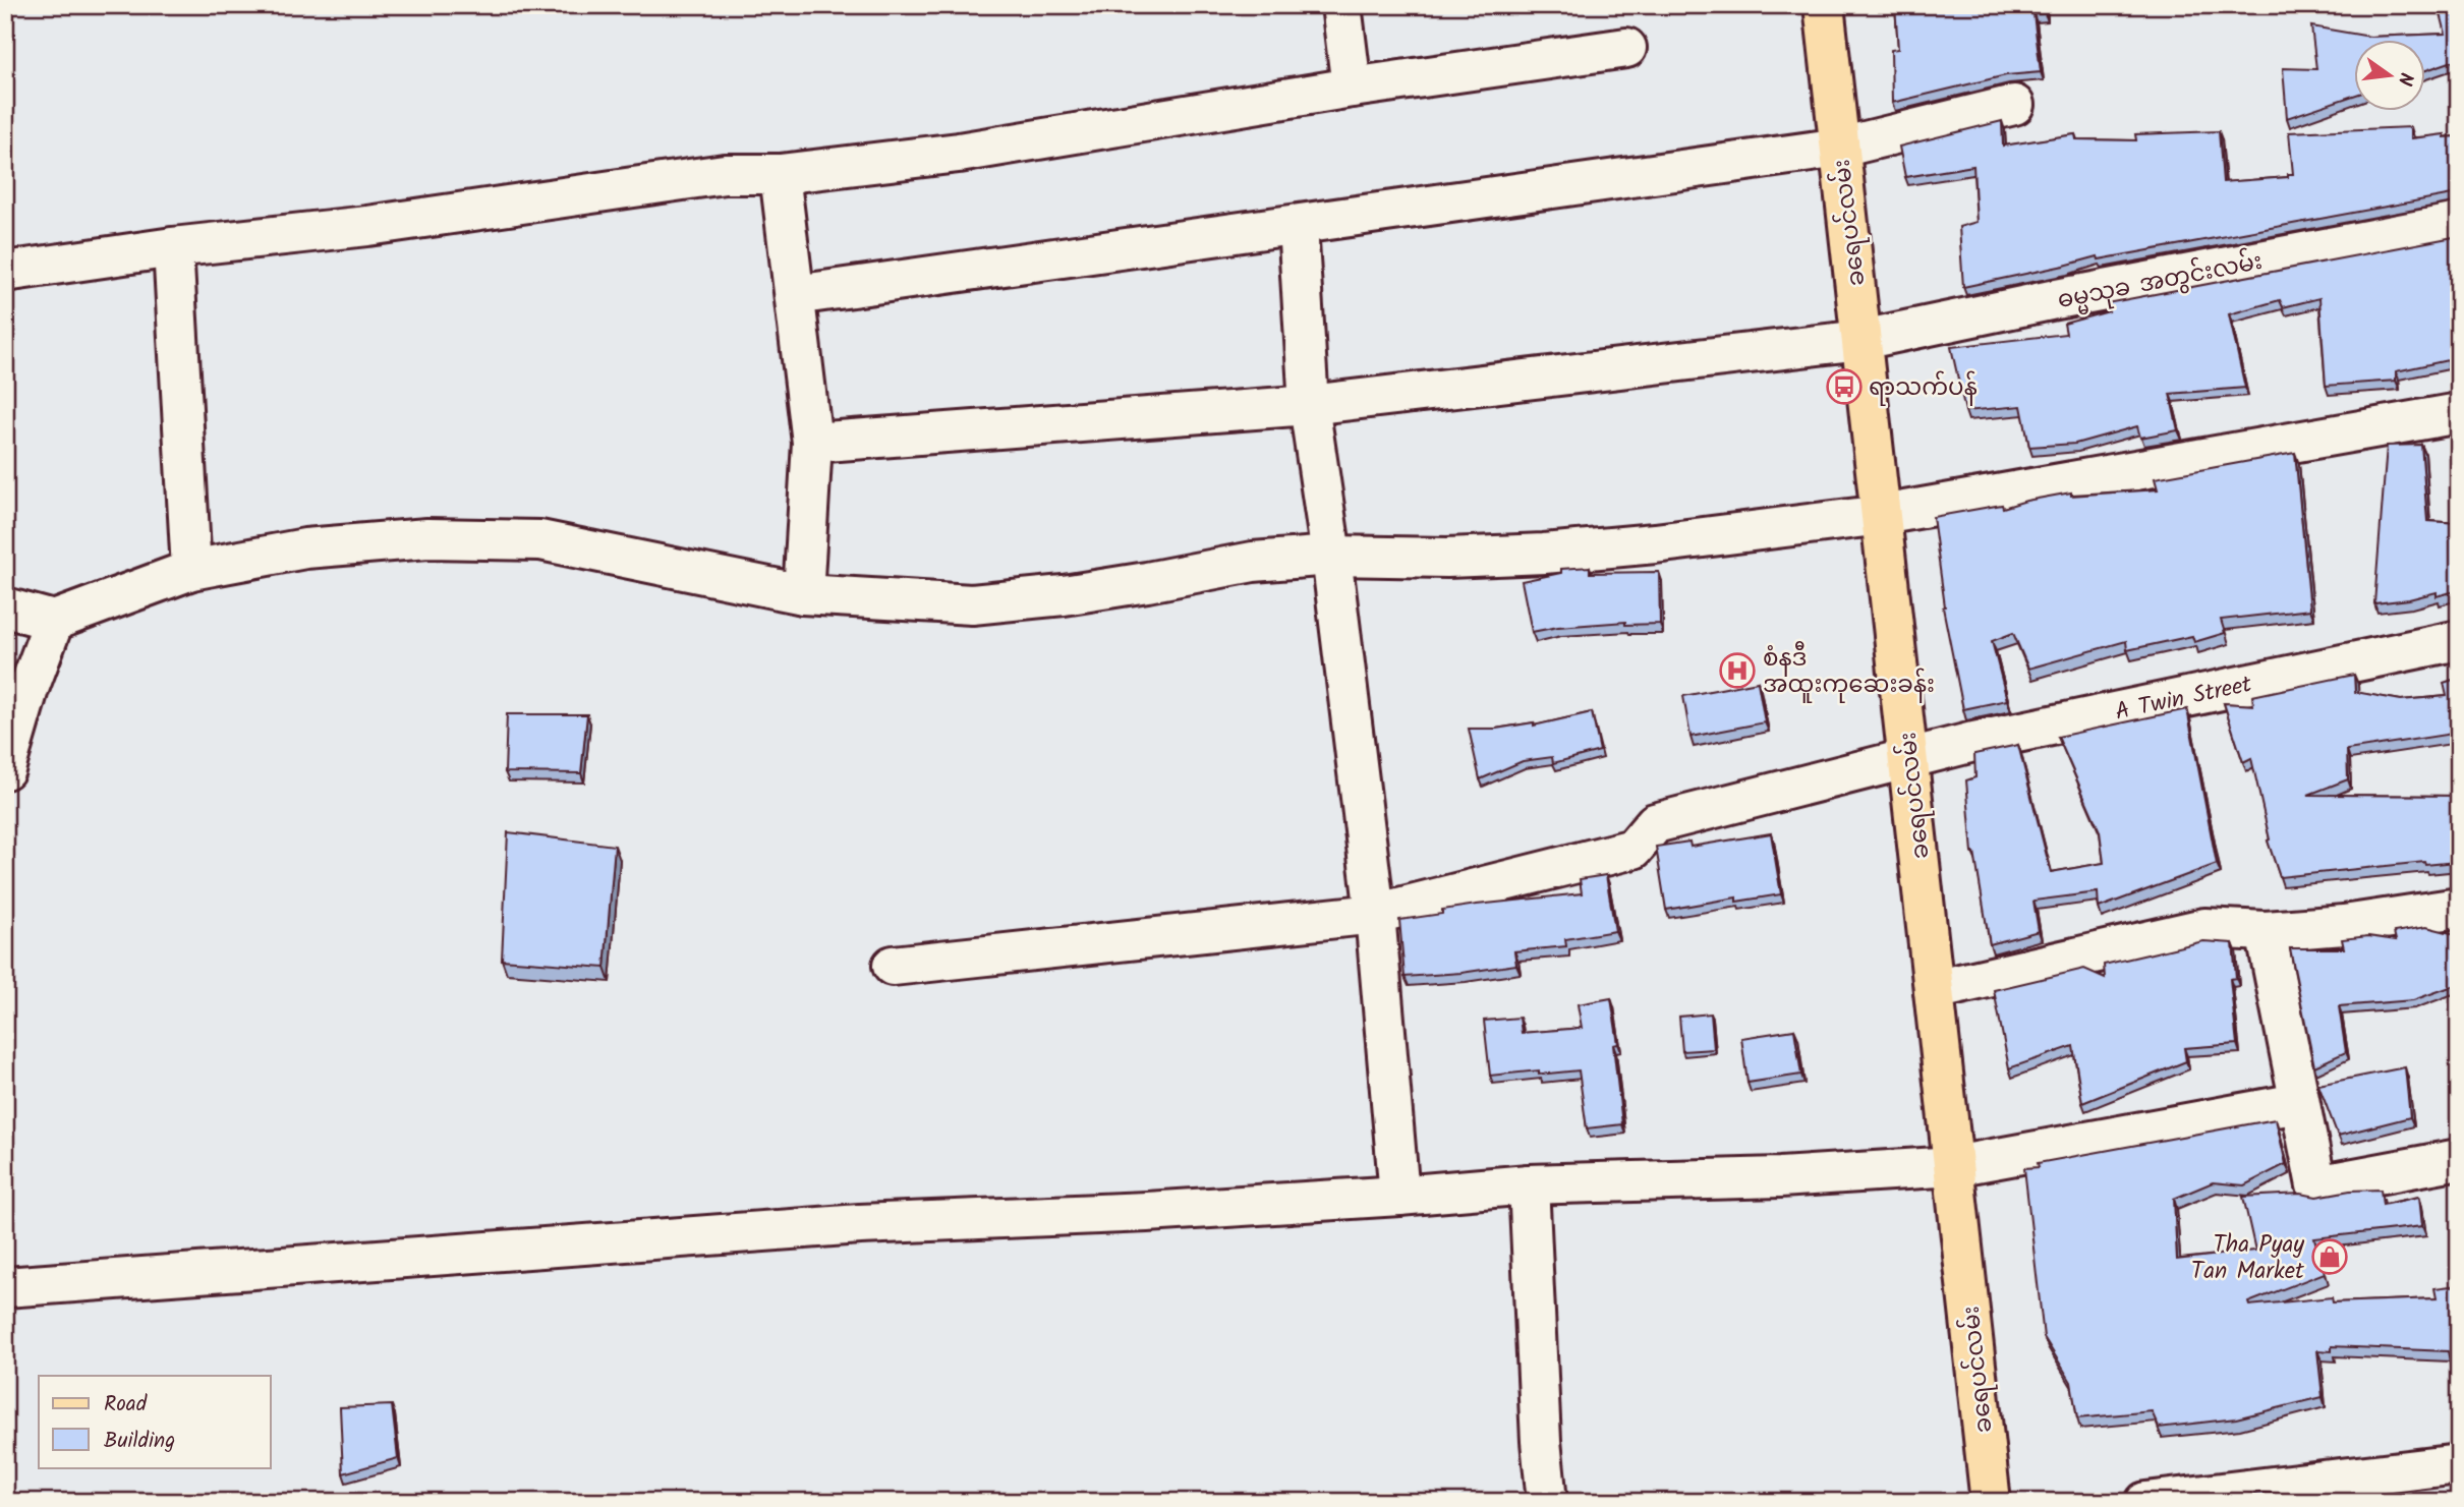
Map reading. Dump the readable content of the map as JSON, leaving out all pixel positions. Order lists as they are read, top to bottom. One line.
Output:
{"streets":{"main road":["ခရေပင်လမ်း"],"street":["ဓမ္မသုခ အတွင်းလမ်း","A Twin Street"]},"crossings":[["ခရေပင်လမ်း","ဓမ္မသုခ အတွင်းလမ်း"],["ခရေပင်လမ်း","A Twin Street"]],"places":{"bus stop":["ရာသက်ပန်"],"hospital":["စံနဒီ အထူးကုဆေးခန်း"],"shop":["Tha Pyay Tan Market"]},"legend":["Road","Building"],"north":"right"}
